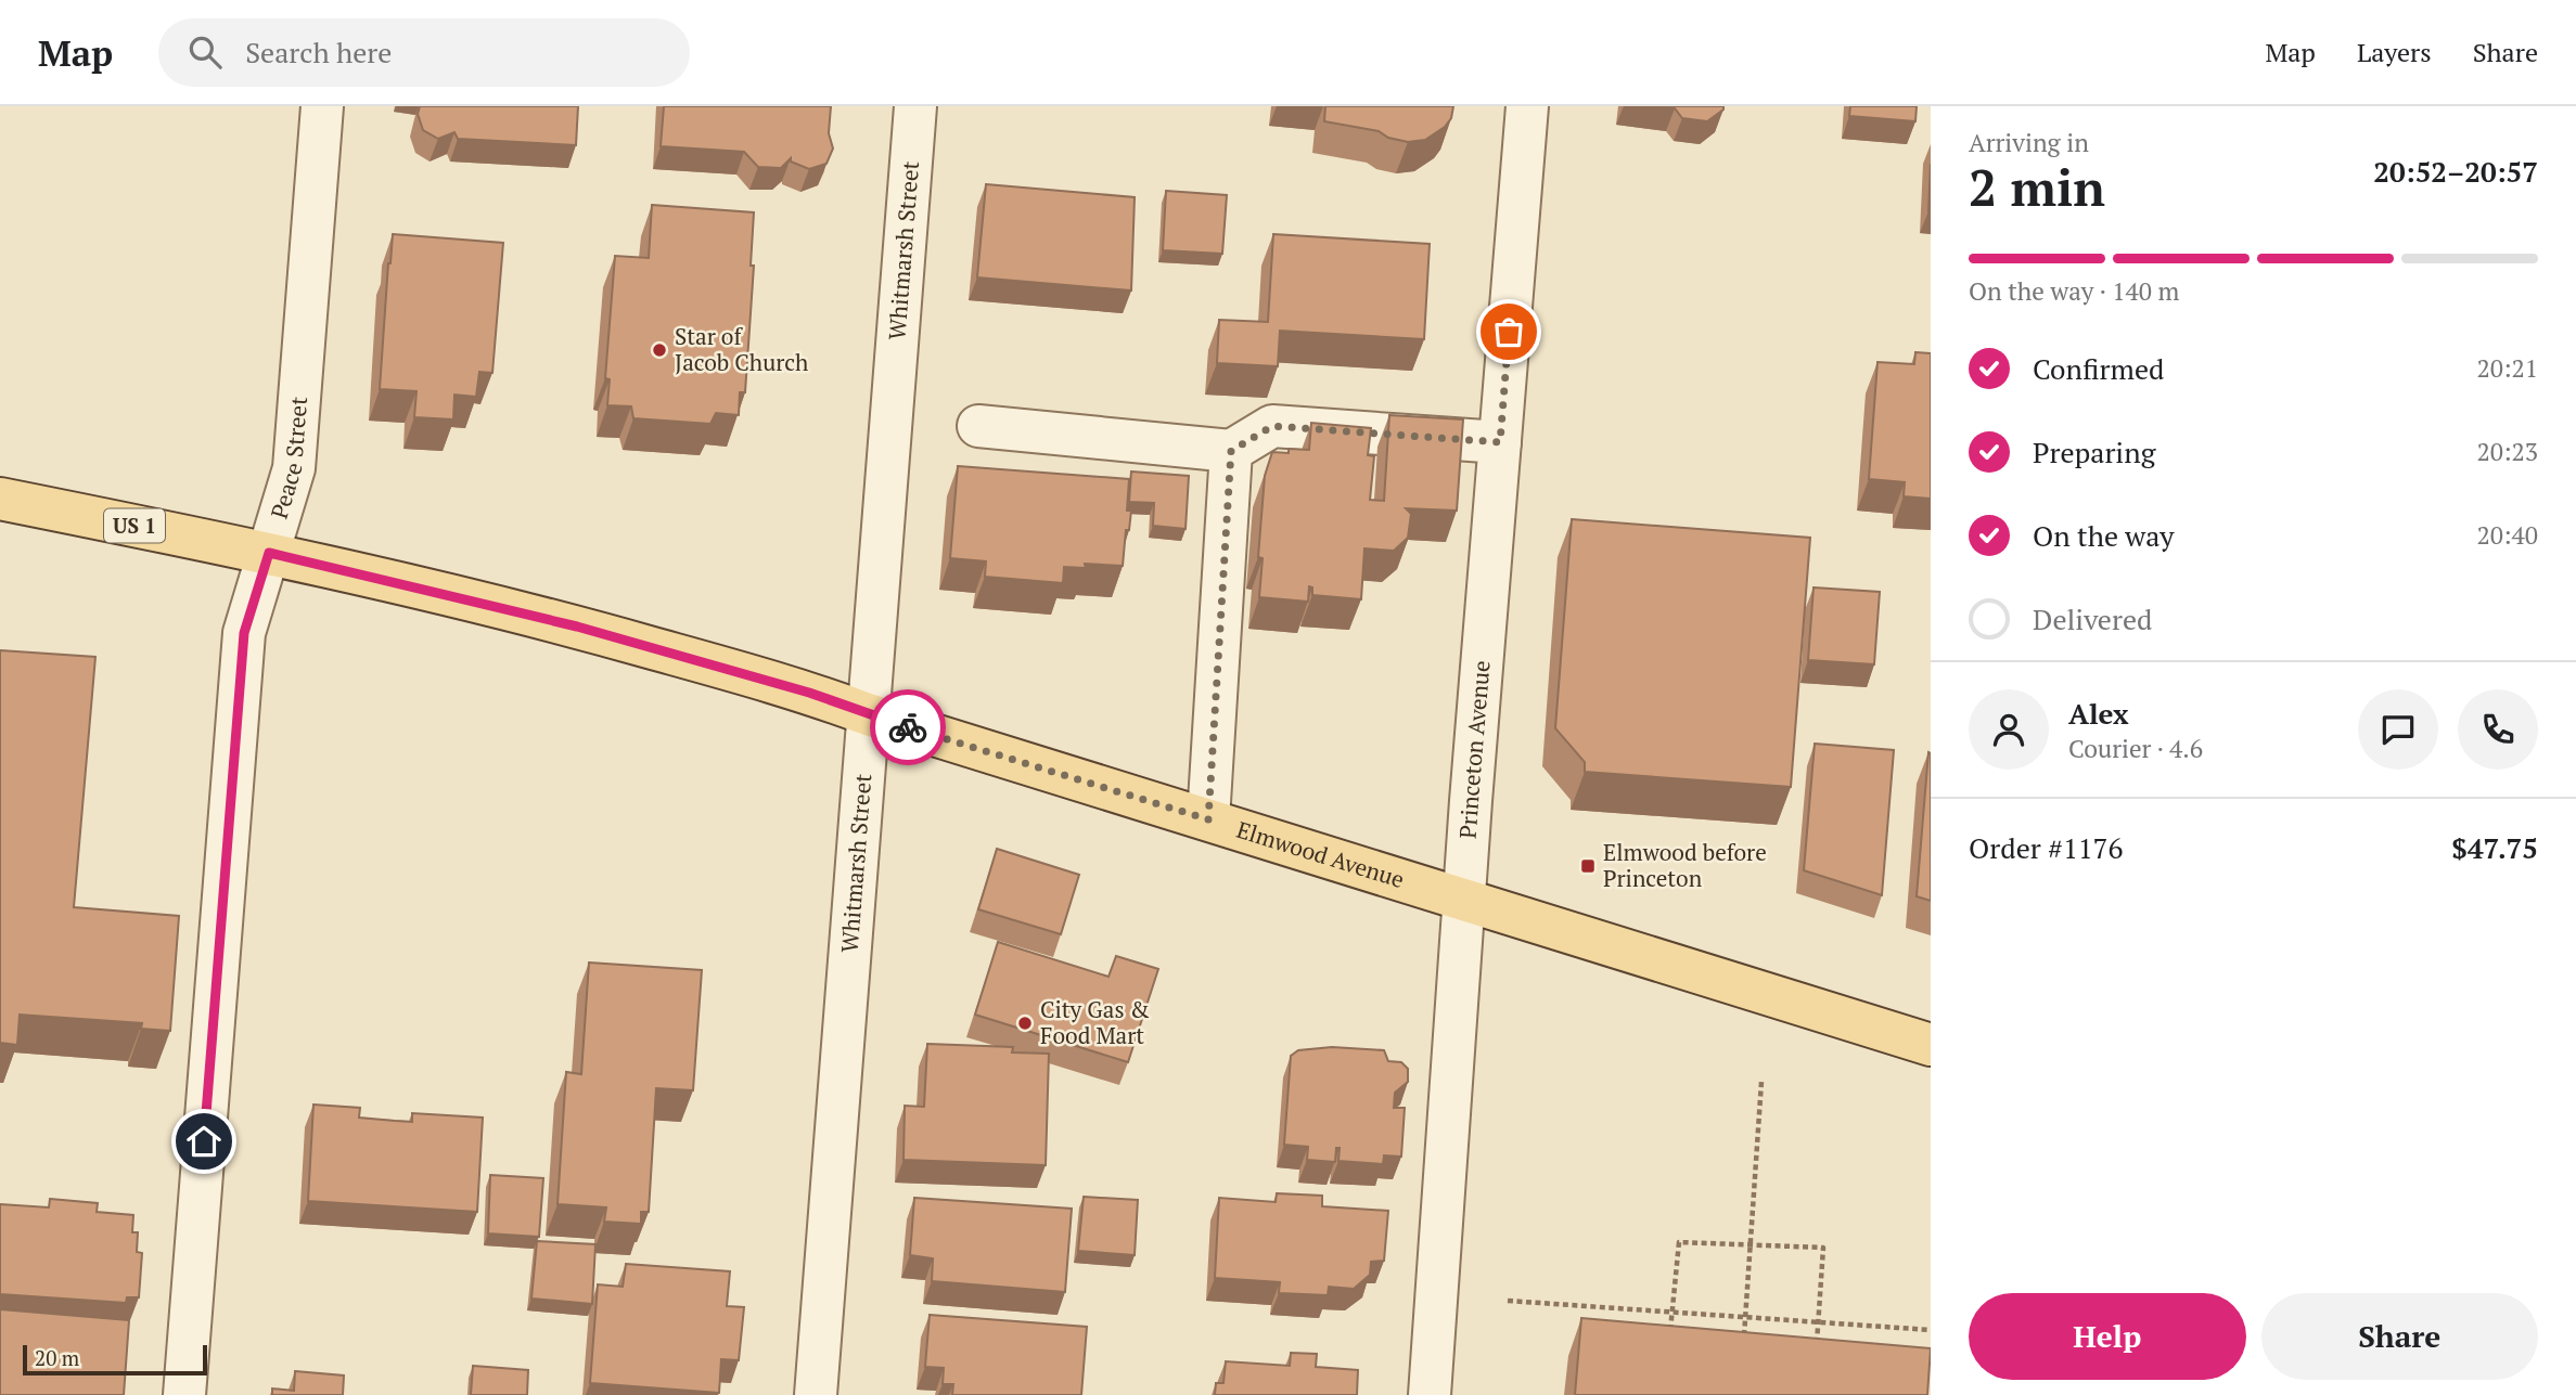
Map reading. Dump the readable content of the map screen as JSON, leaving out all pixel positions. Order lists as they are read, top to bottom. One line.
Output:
{"streets":{"main road":["US 1","Elmwood Avenue"],"street":["Whitmarsh Street","Peace Street","Princeton Avenue"]},"crossings":[["Whitmarsh Street","Elmwood Avenue"],["Peace Street","Elmwood Avenue"],["Princeton Avenue","Elmwood Avenue"]],"places":{"other":["Star of Jacob Church","City Gas & Food Mart"],"transit":["Elmwood before Princeton"]},"scale_bar":"20 m","page":{"header":"Map","search":"Search here","nav":["Map","Layers","Share"],"heading":["2 min","Arriving in","20:52–20:57"],"panel":["Alex","Courier · 4.6","Order #1176","$47.75"],"bar":"On the way · 140 m","list":[["Confirmed","20:21"],["Preparing","20:23"],["On the way","20:40"],"Delivered"],"buttons":["Help","Share"],"scale":"20 m"}}
